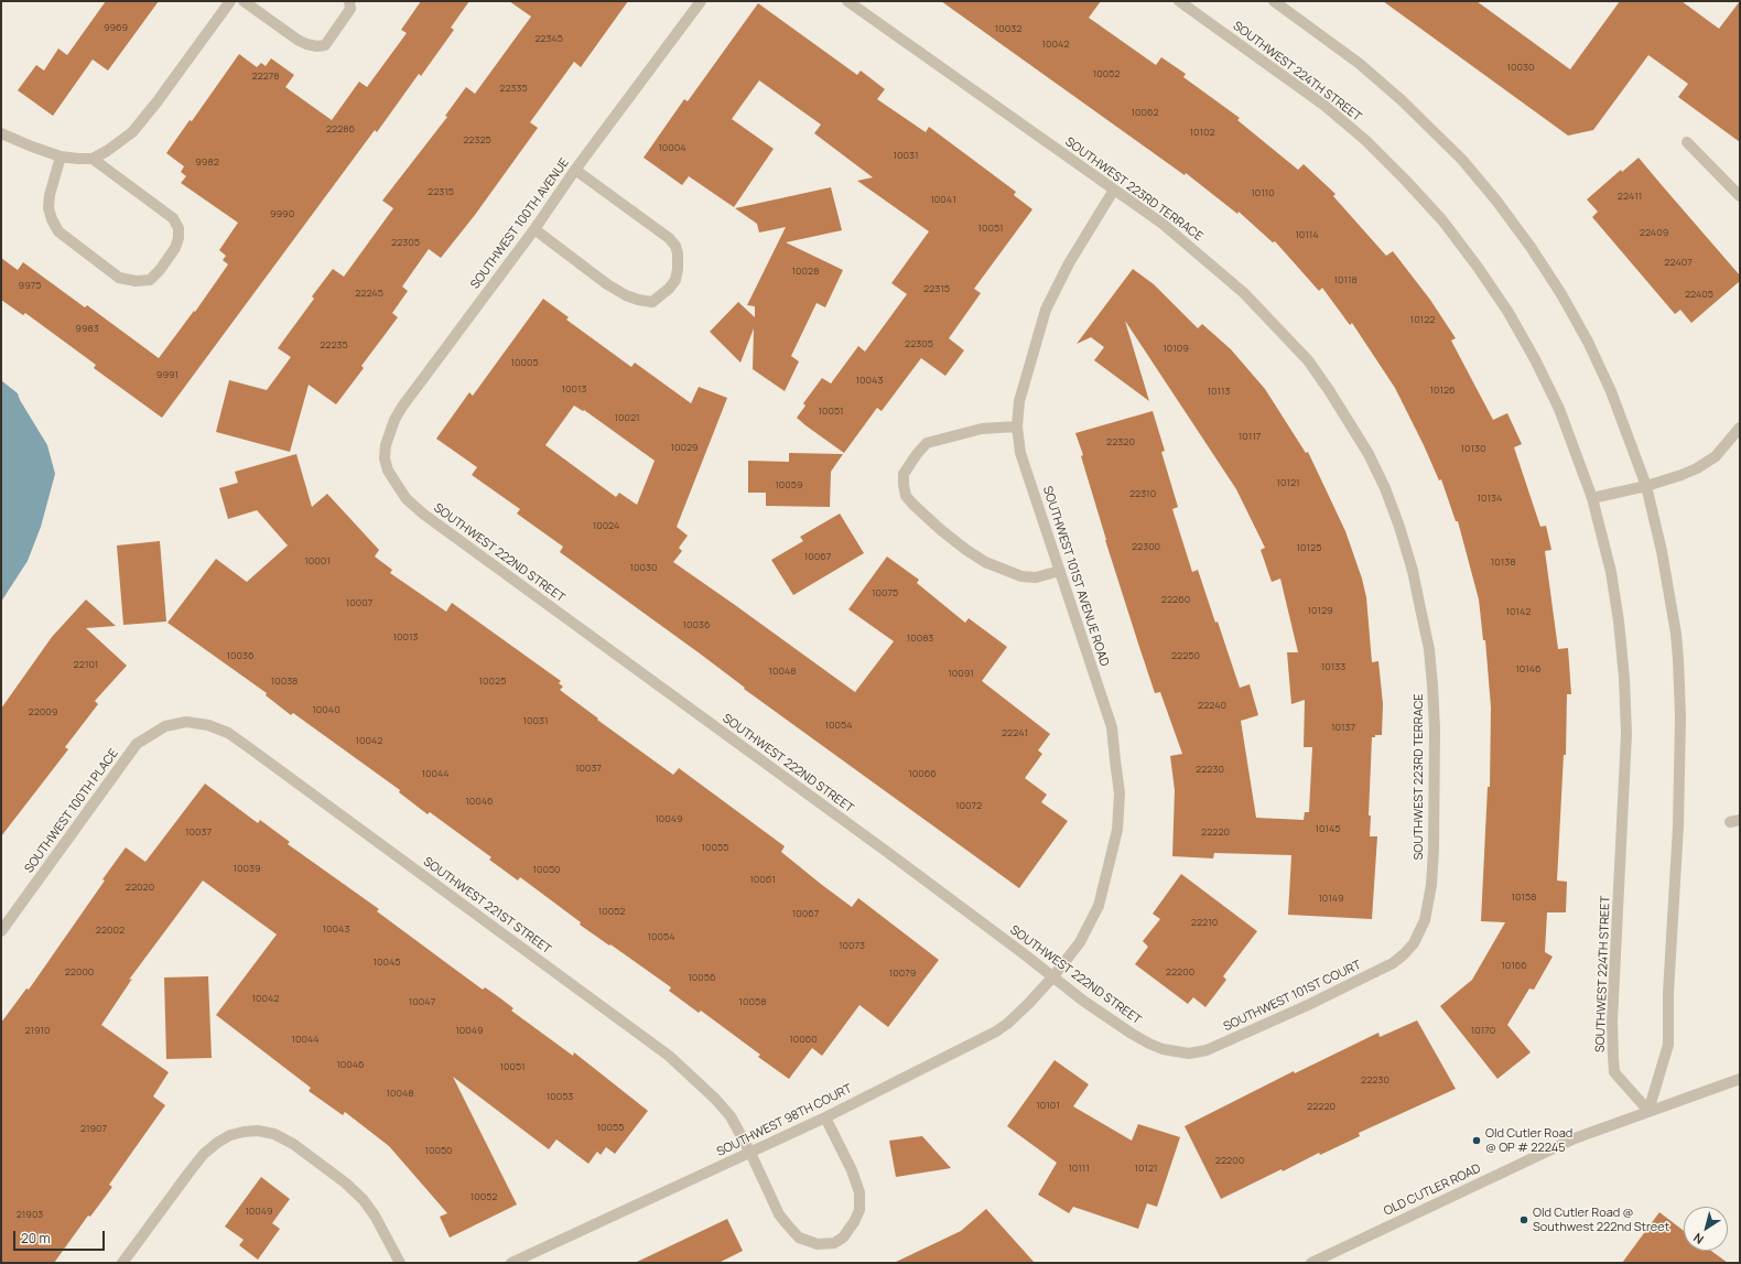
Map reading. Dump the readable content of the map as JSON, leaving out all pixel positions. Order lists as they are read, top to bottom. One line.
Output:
{"streets":{"street":["SOUTHWEST 224TH STREET","SOUTHWEST 223RD TERRACE","SOUTHWEST 100TH AVENUE","SOUTHWEST 222ND STREET","SOUTHWEST 101ST AVENUE ROAD","SOUTHWEST 100TH PLACE","SOUTHWEST 221ST STREET","SOUTHWEST 101ST COURT","SOUTHWEST 98TH COURT","OLD CUTLER ROAD"]},"crossings":[["SOUTHWEST 224TH STREET","OLD CUTLER ROAD"],["SOUTHWEST 223RD TERRACE","SOUTHWEST 101ST AVENUE ROAD"],["SOUTHWEST 223RD TERRACE","SOUTHWEST 101ST COURT"],["SOUTHWEST 100TH AVENUE","SOUTHWEST 222ND STREET"],["SOUTHWEST 222ND STREET","SOUTHWEST 101ST AVENUE ROAD"],["SOUTHWEST 222ND STREET","SOUTHWEST 101ST COURT"],["SOUTHWEST 222ND STREET","SOUTHWEST 98TH COURT"],["SOUTHWEST 101ST AVENUE ROAD","SOUTHWEST 98TH COURT"],["SOUTHWEST 100TH PLACE","SOUTHWEST 221ST STREET"],["SOUTHWEST 221ST STREET","SOUTHWEST 98TH COURT"]],"places":["Old Cutler Road @ OP # 22245","Old Cutler Road @ Southwest 222nd Street"],"house_numbers":["9969","10032","22345","10042","10030","10052","22278","22335","10062","22286","10102","22325","10004","10031","9982","22315","10110","22411","10041","9990","10051","22409","10114","22305","22407","10028","10118","9975","22315","22245","22405","10122","9983","22305","22235","10109","10005","9991","10043","10013","10126","10113","10051","10021","10117","22320","10029","10130","10121","10059","22310","10134","10024","22300","10125","10067","10001","10138","10030","10075","22260","10007","10129","10142","10036","10013","10083","10036","22250","22101","10133","10146","10048","10091","10038","10025","22240","10040","22009","10031","10054","10137","22241","10042","10037","22230","10044","10066","10046","10072","10049","10145","10037","22220","10055","10039","10050","10061","22020","10158","10149","10052","10067","22210","10043","22002","10054","10073","10045","10166","22000","22200","10079","10056","10042","10047","10058","21910","10049","10170","10044","10060","10046","10051","22230","10048","10053","10101","22220","10055","21907","10050","22200","10111","10121","10052","10049","21903"],"scale_bar":"20 m","north":"bottom left"}
